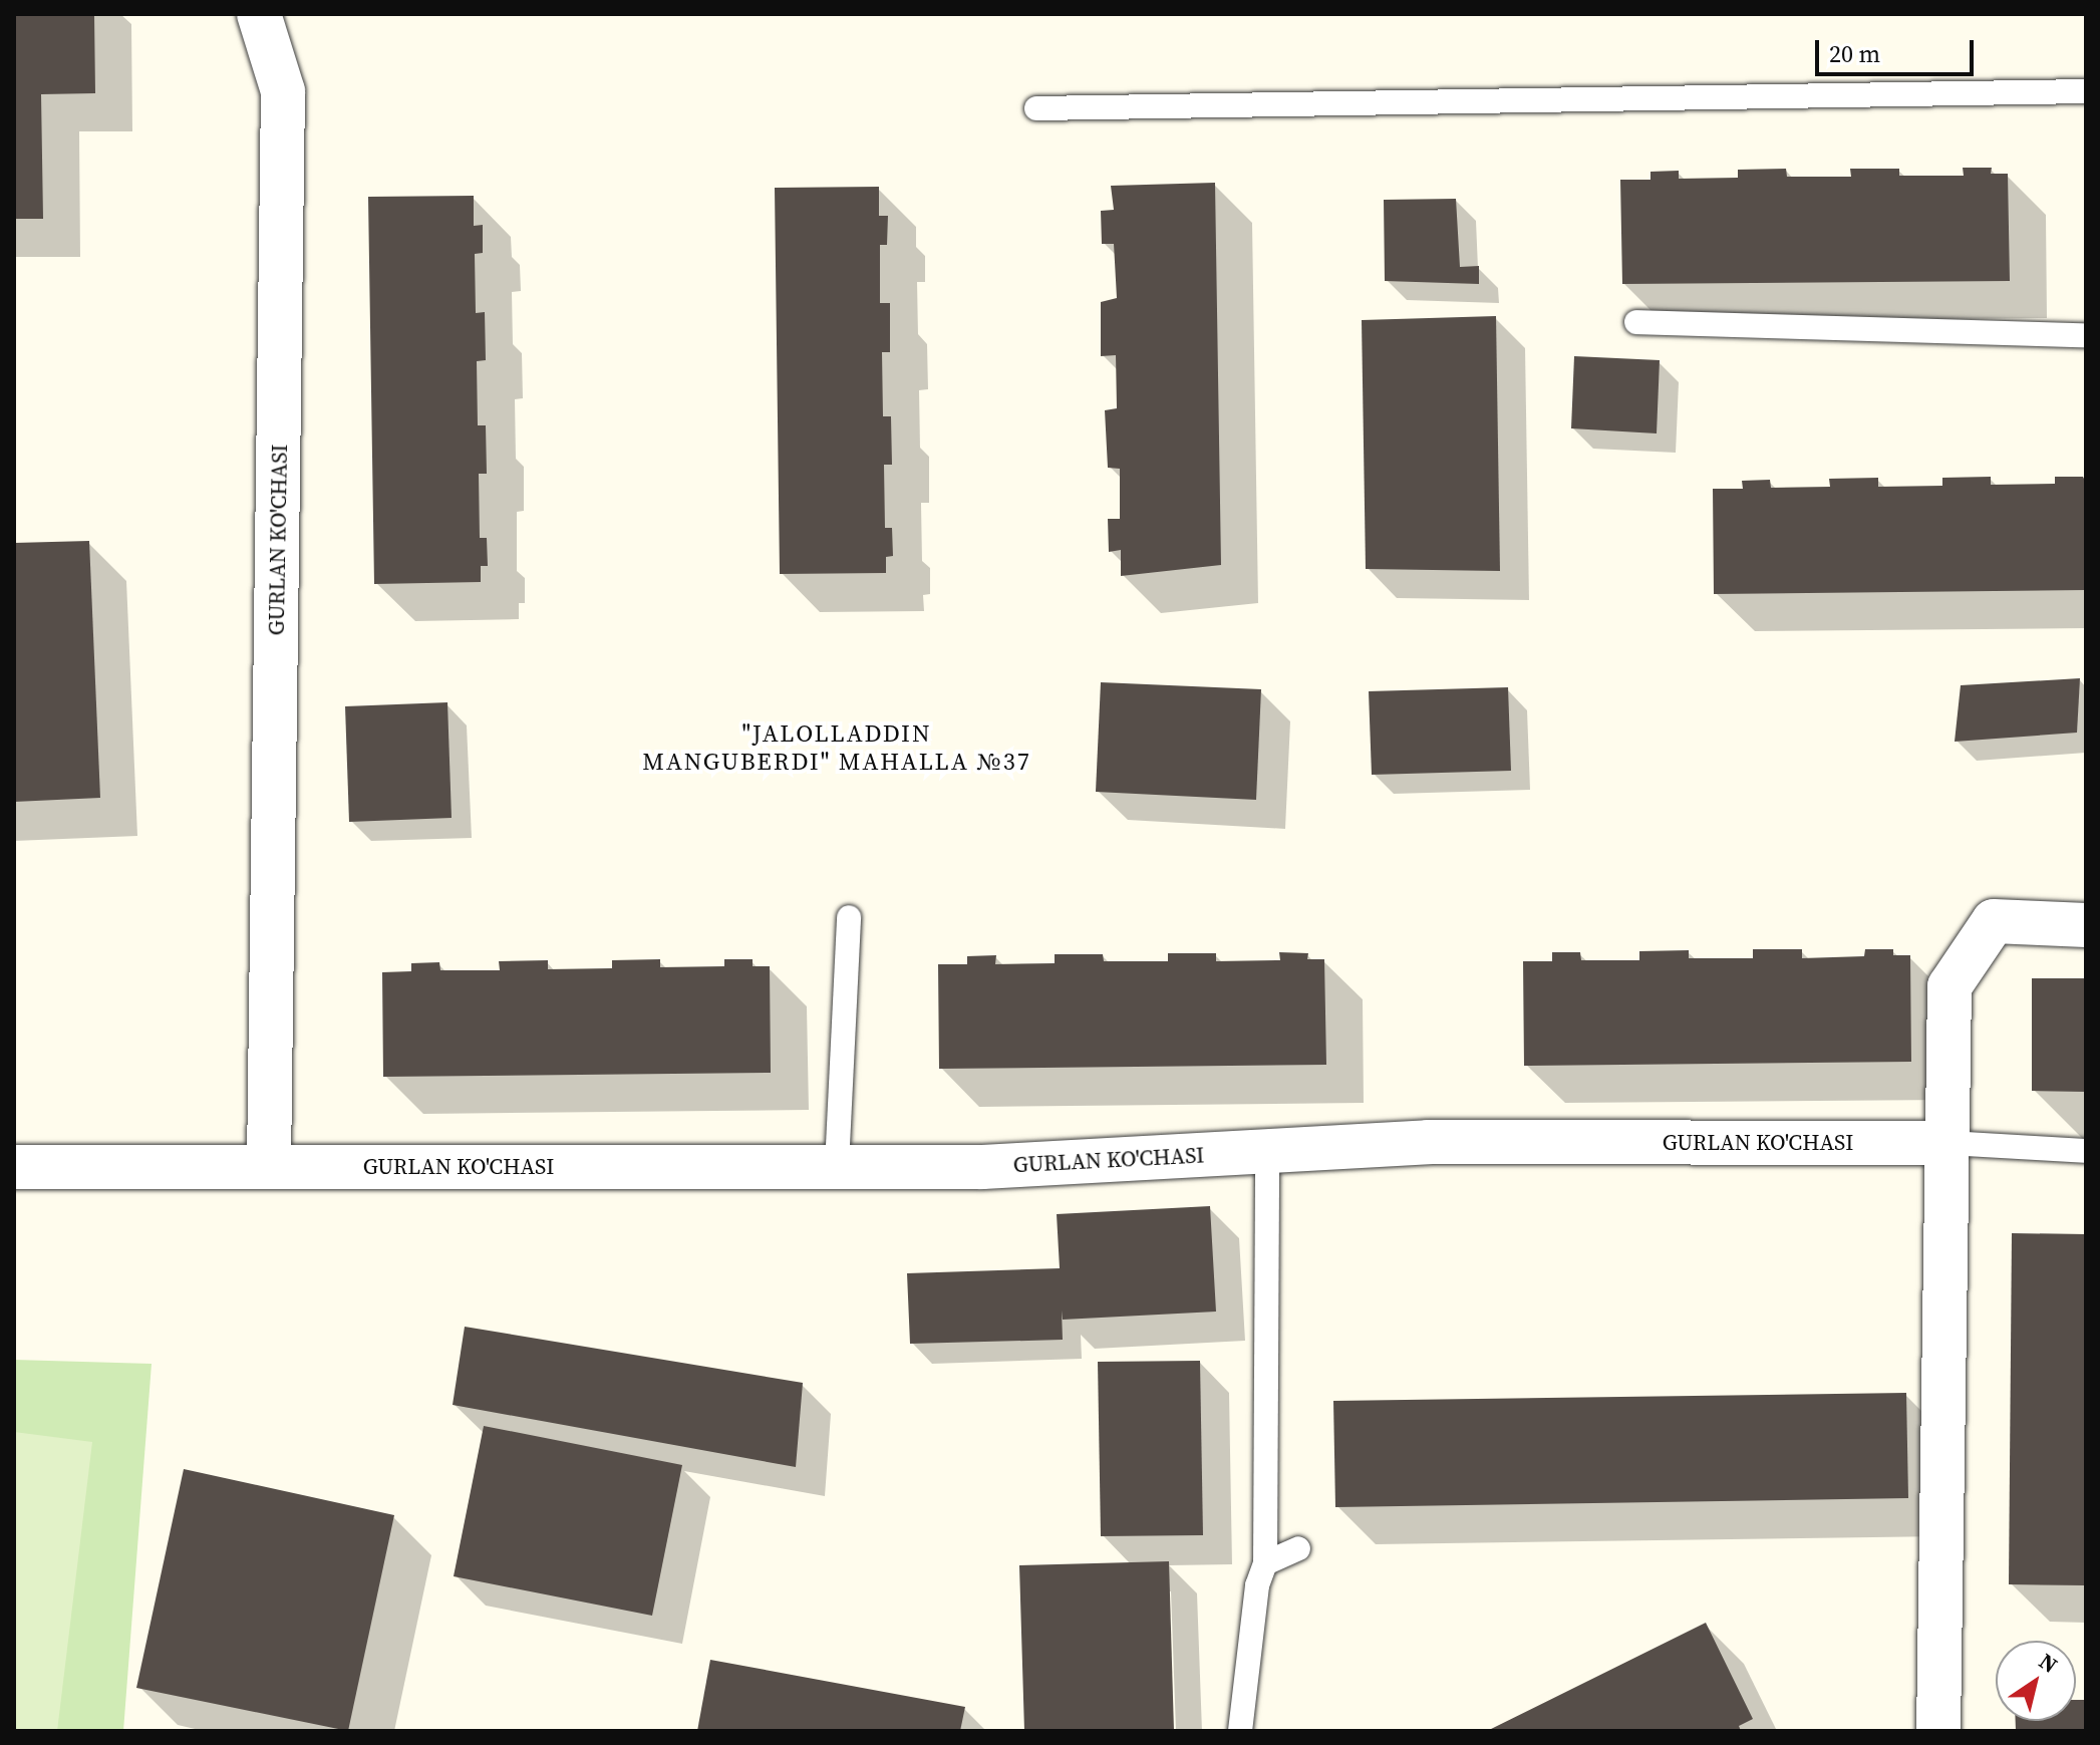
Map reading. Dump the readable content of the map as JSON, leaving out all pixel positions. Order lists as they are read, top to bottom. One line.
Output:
{"streets":{"street":["GURLAN KO'CHASI"]},"districts":["\"JALOLLADDIN MANGUBERDI\" MAHALLA №37"],"scale_bar":"20 m","north":"top right"}
